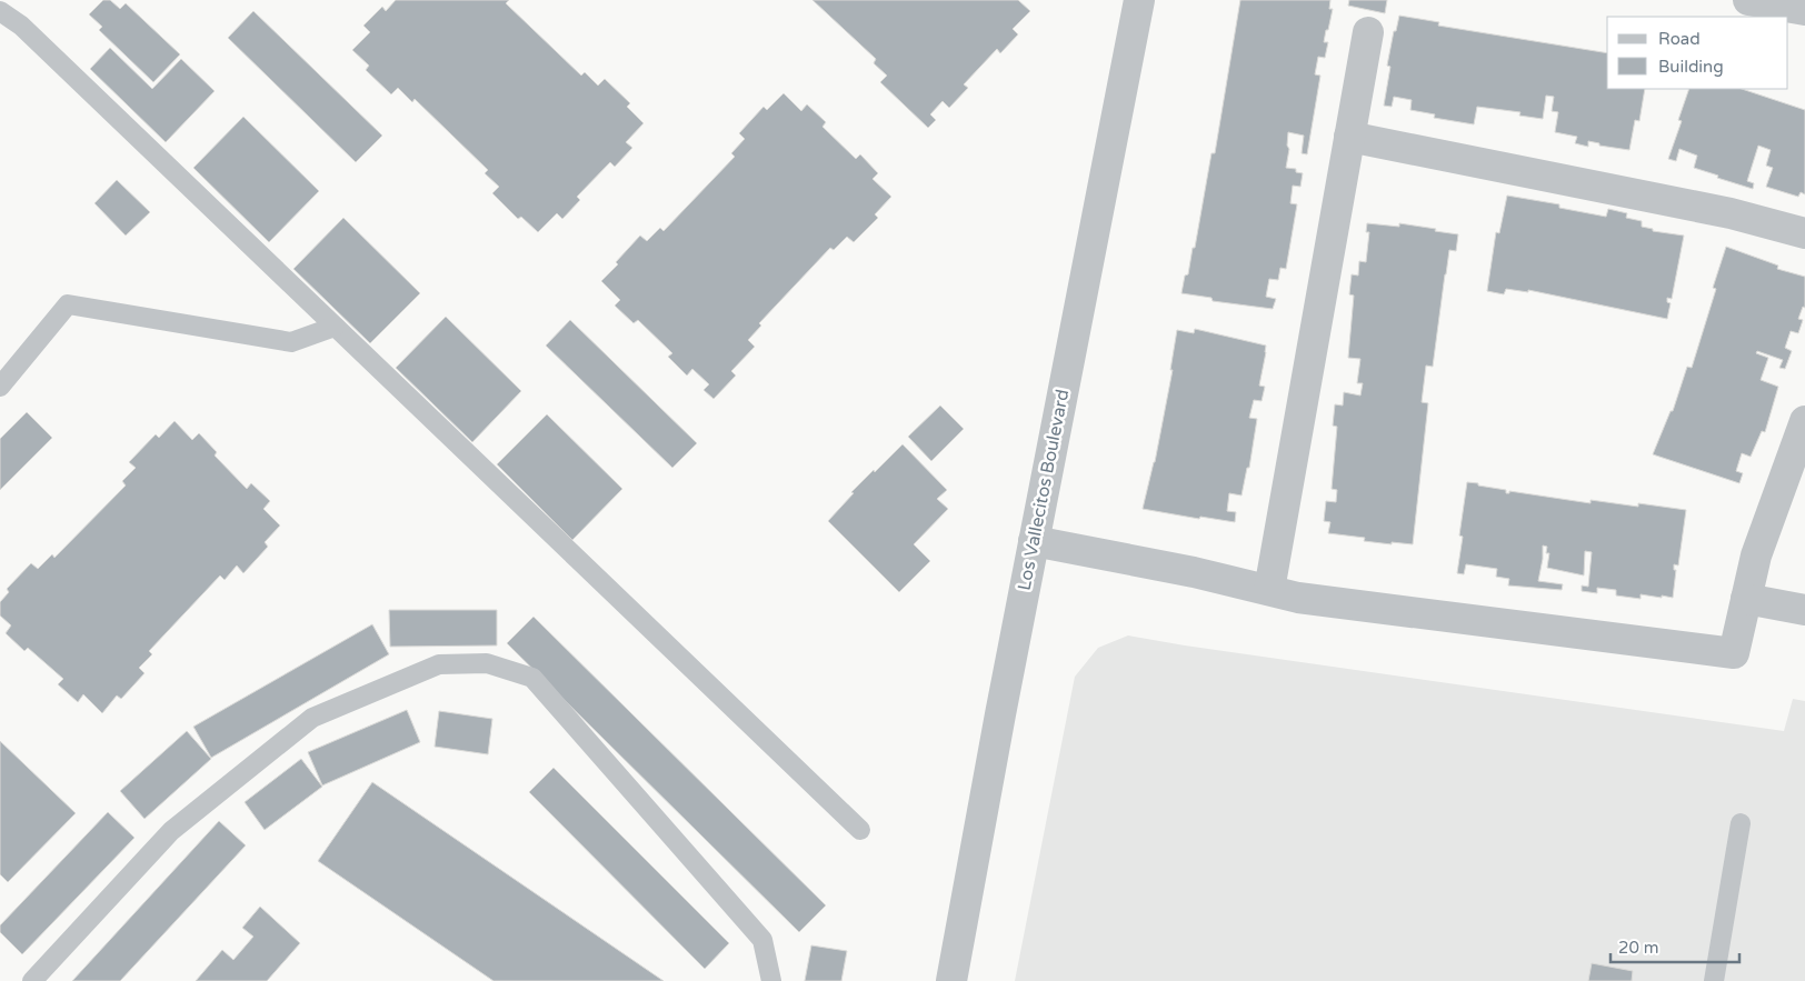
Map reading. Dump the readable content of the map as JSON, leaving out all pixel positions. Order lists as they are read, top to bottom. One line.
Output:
{"streets":{"street":["Los Vallecitos Boulevard"]},"legend":["Road","Building"],"scale_bar":"20 m"}
